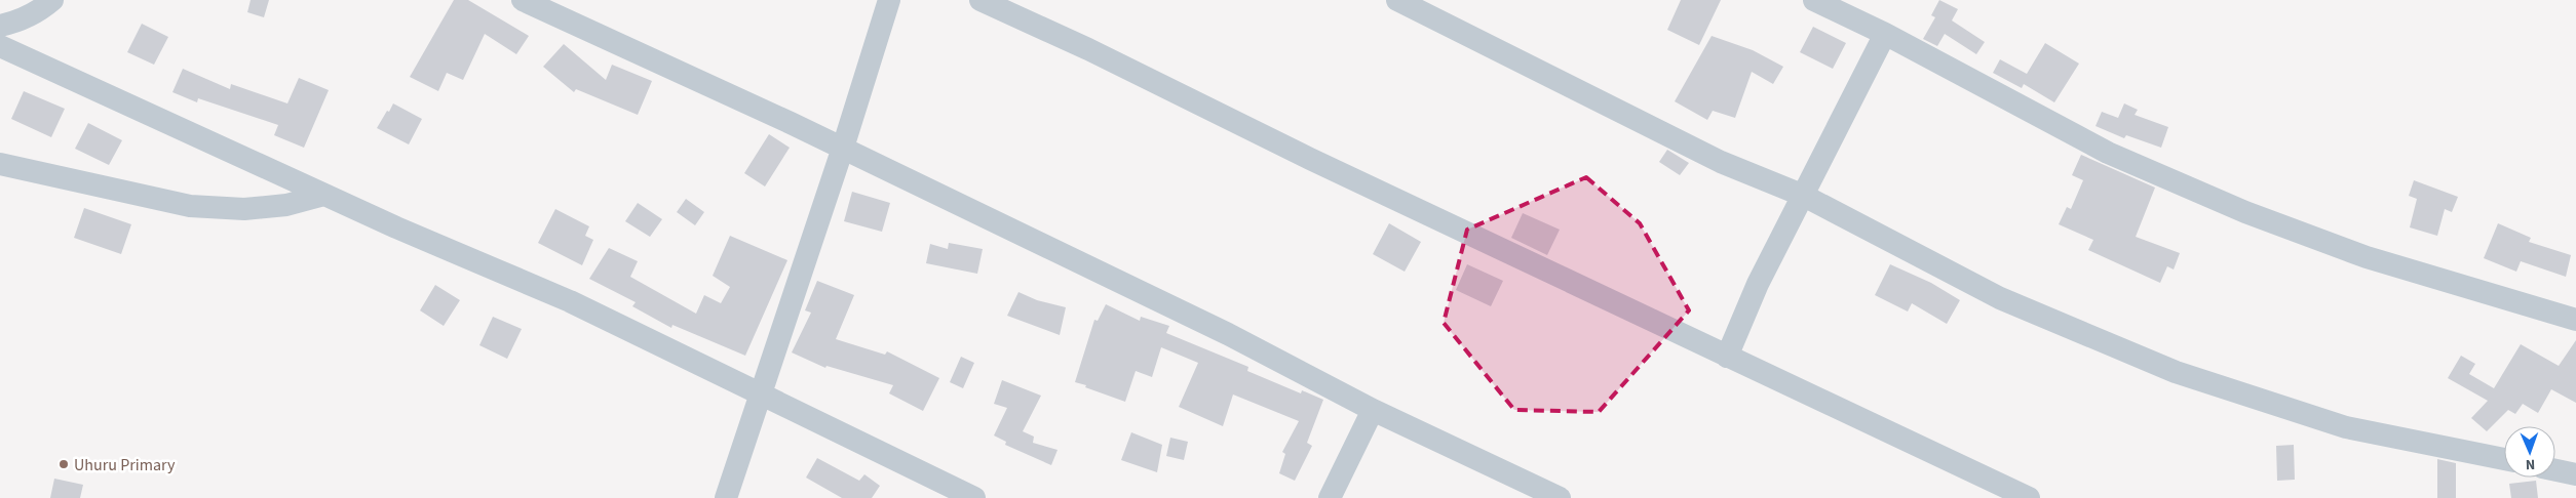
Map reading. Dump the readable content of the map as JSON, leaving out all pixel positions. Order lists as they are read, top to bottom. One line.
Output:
{"places":["Uhuru Primary"],"north":"bottom"}
